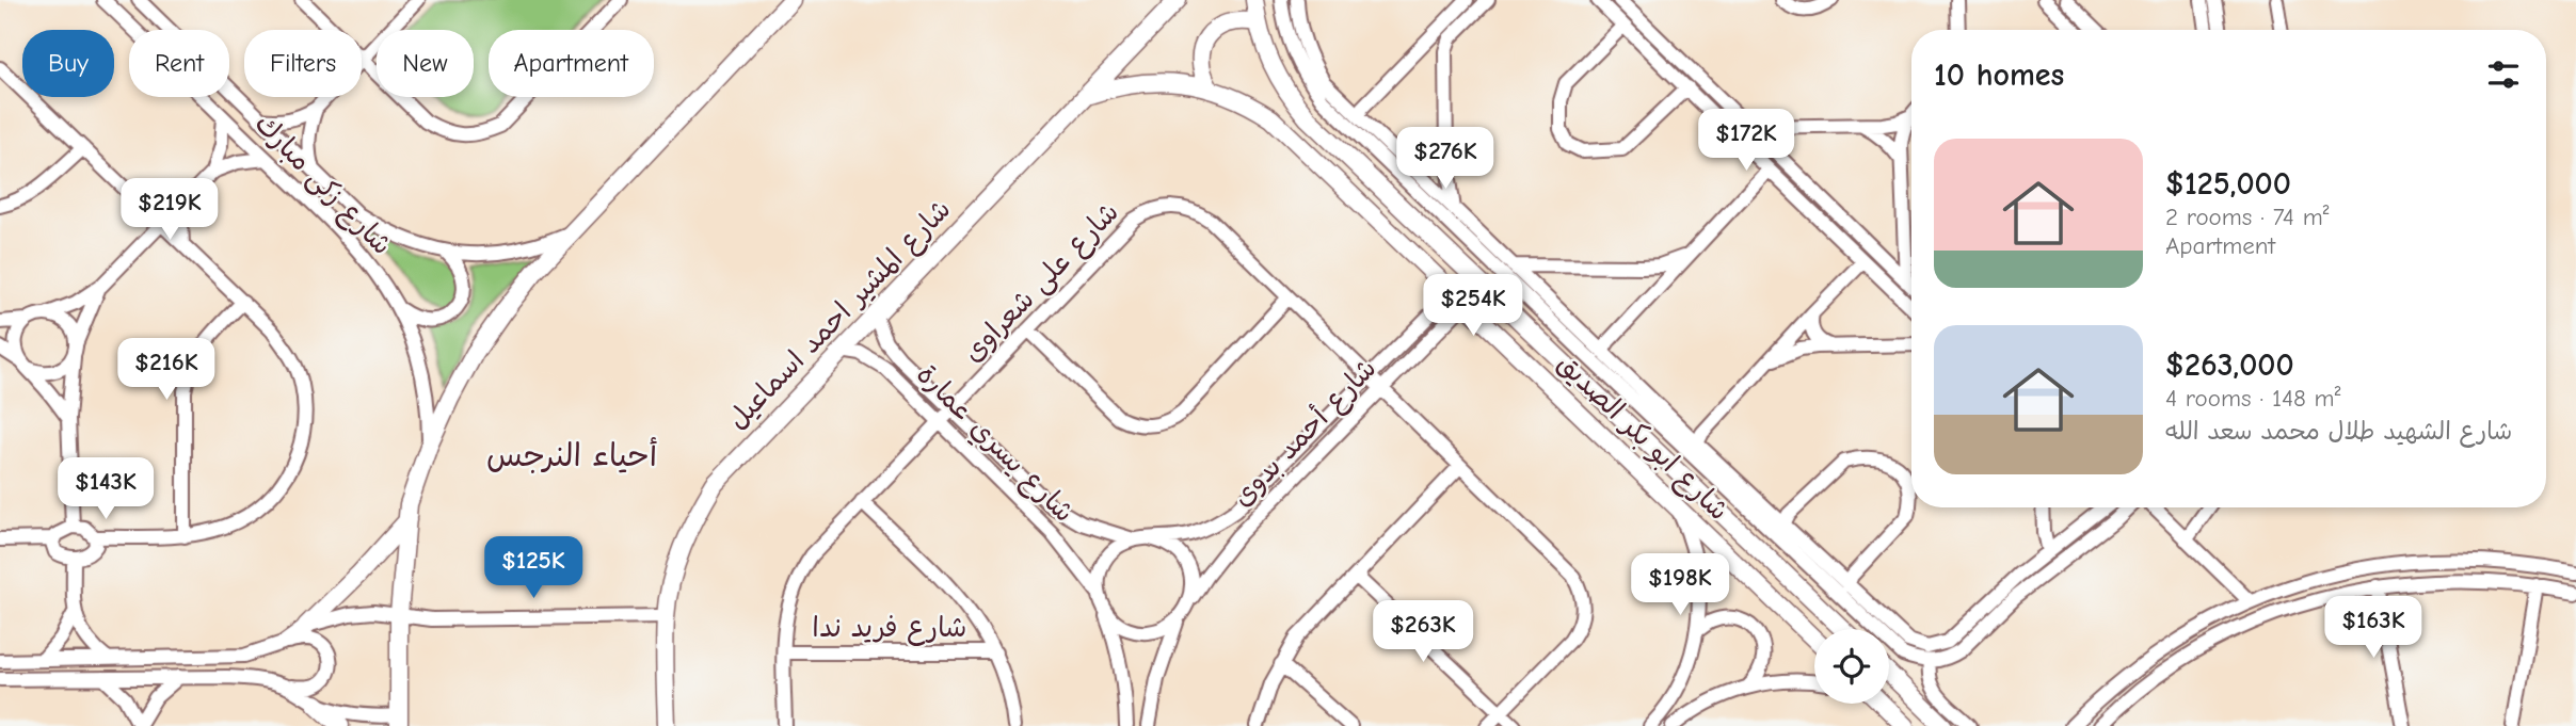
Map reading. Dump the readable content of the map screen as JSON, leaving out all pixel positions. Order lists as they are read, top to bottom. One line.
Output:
{"streets":{"main road":["شارع المشير احمد اسماعيل","شارع ابو بكر الصديق"],"street":["شارع زكى مبارك","شارع على شعراوى","شارع أحمد بدوى","شارع يسري عمارة","شارع فريد ندا"]},"crossings":[["شارع على شعراوى","شارع أحمد بدوى"],["شارع على شعراوى","شارع يسري عمارة"],["شارع على شعراوى","شارع فريد ندا"],["شارع المشير احمد اسماعيل","شارع ابو بكر الصديق"],["شارع المشير احمد اسماعيل","شارع يسري عمارة"],["شارع أحمد بدوى","شارع ابو بكر الصديق"],["شارع أحمد بدوى","شارع يسري عمارة"]],"districts":["أحياء النرجس"],"page":{"chip":["Buy","Rent","Filters","New","Apartment"],"heading":"10 homes","price":["$172K","$276K","$219K","$254K","$216K","$143K","$125K","$198K","$163K","$263K"],"list":[{"name":"$125,000","note":"2 rooms · 74 m² · Apartment"},{"name":"$263,000","note":"4 rooms · 148 m² · شارع الشهيد طلال محمد سعد الله"}]}}
